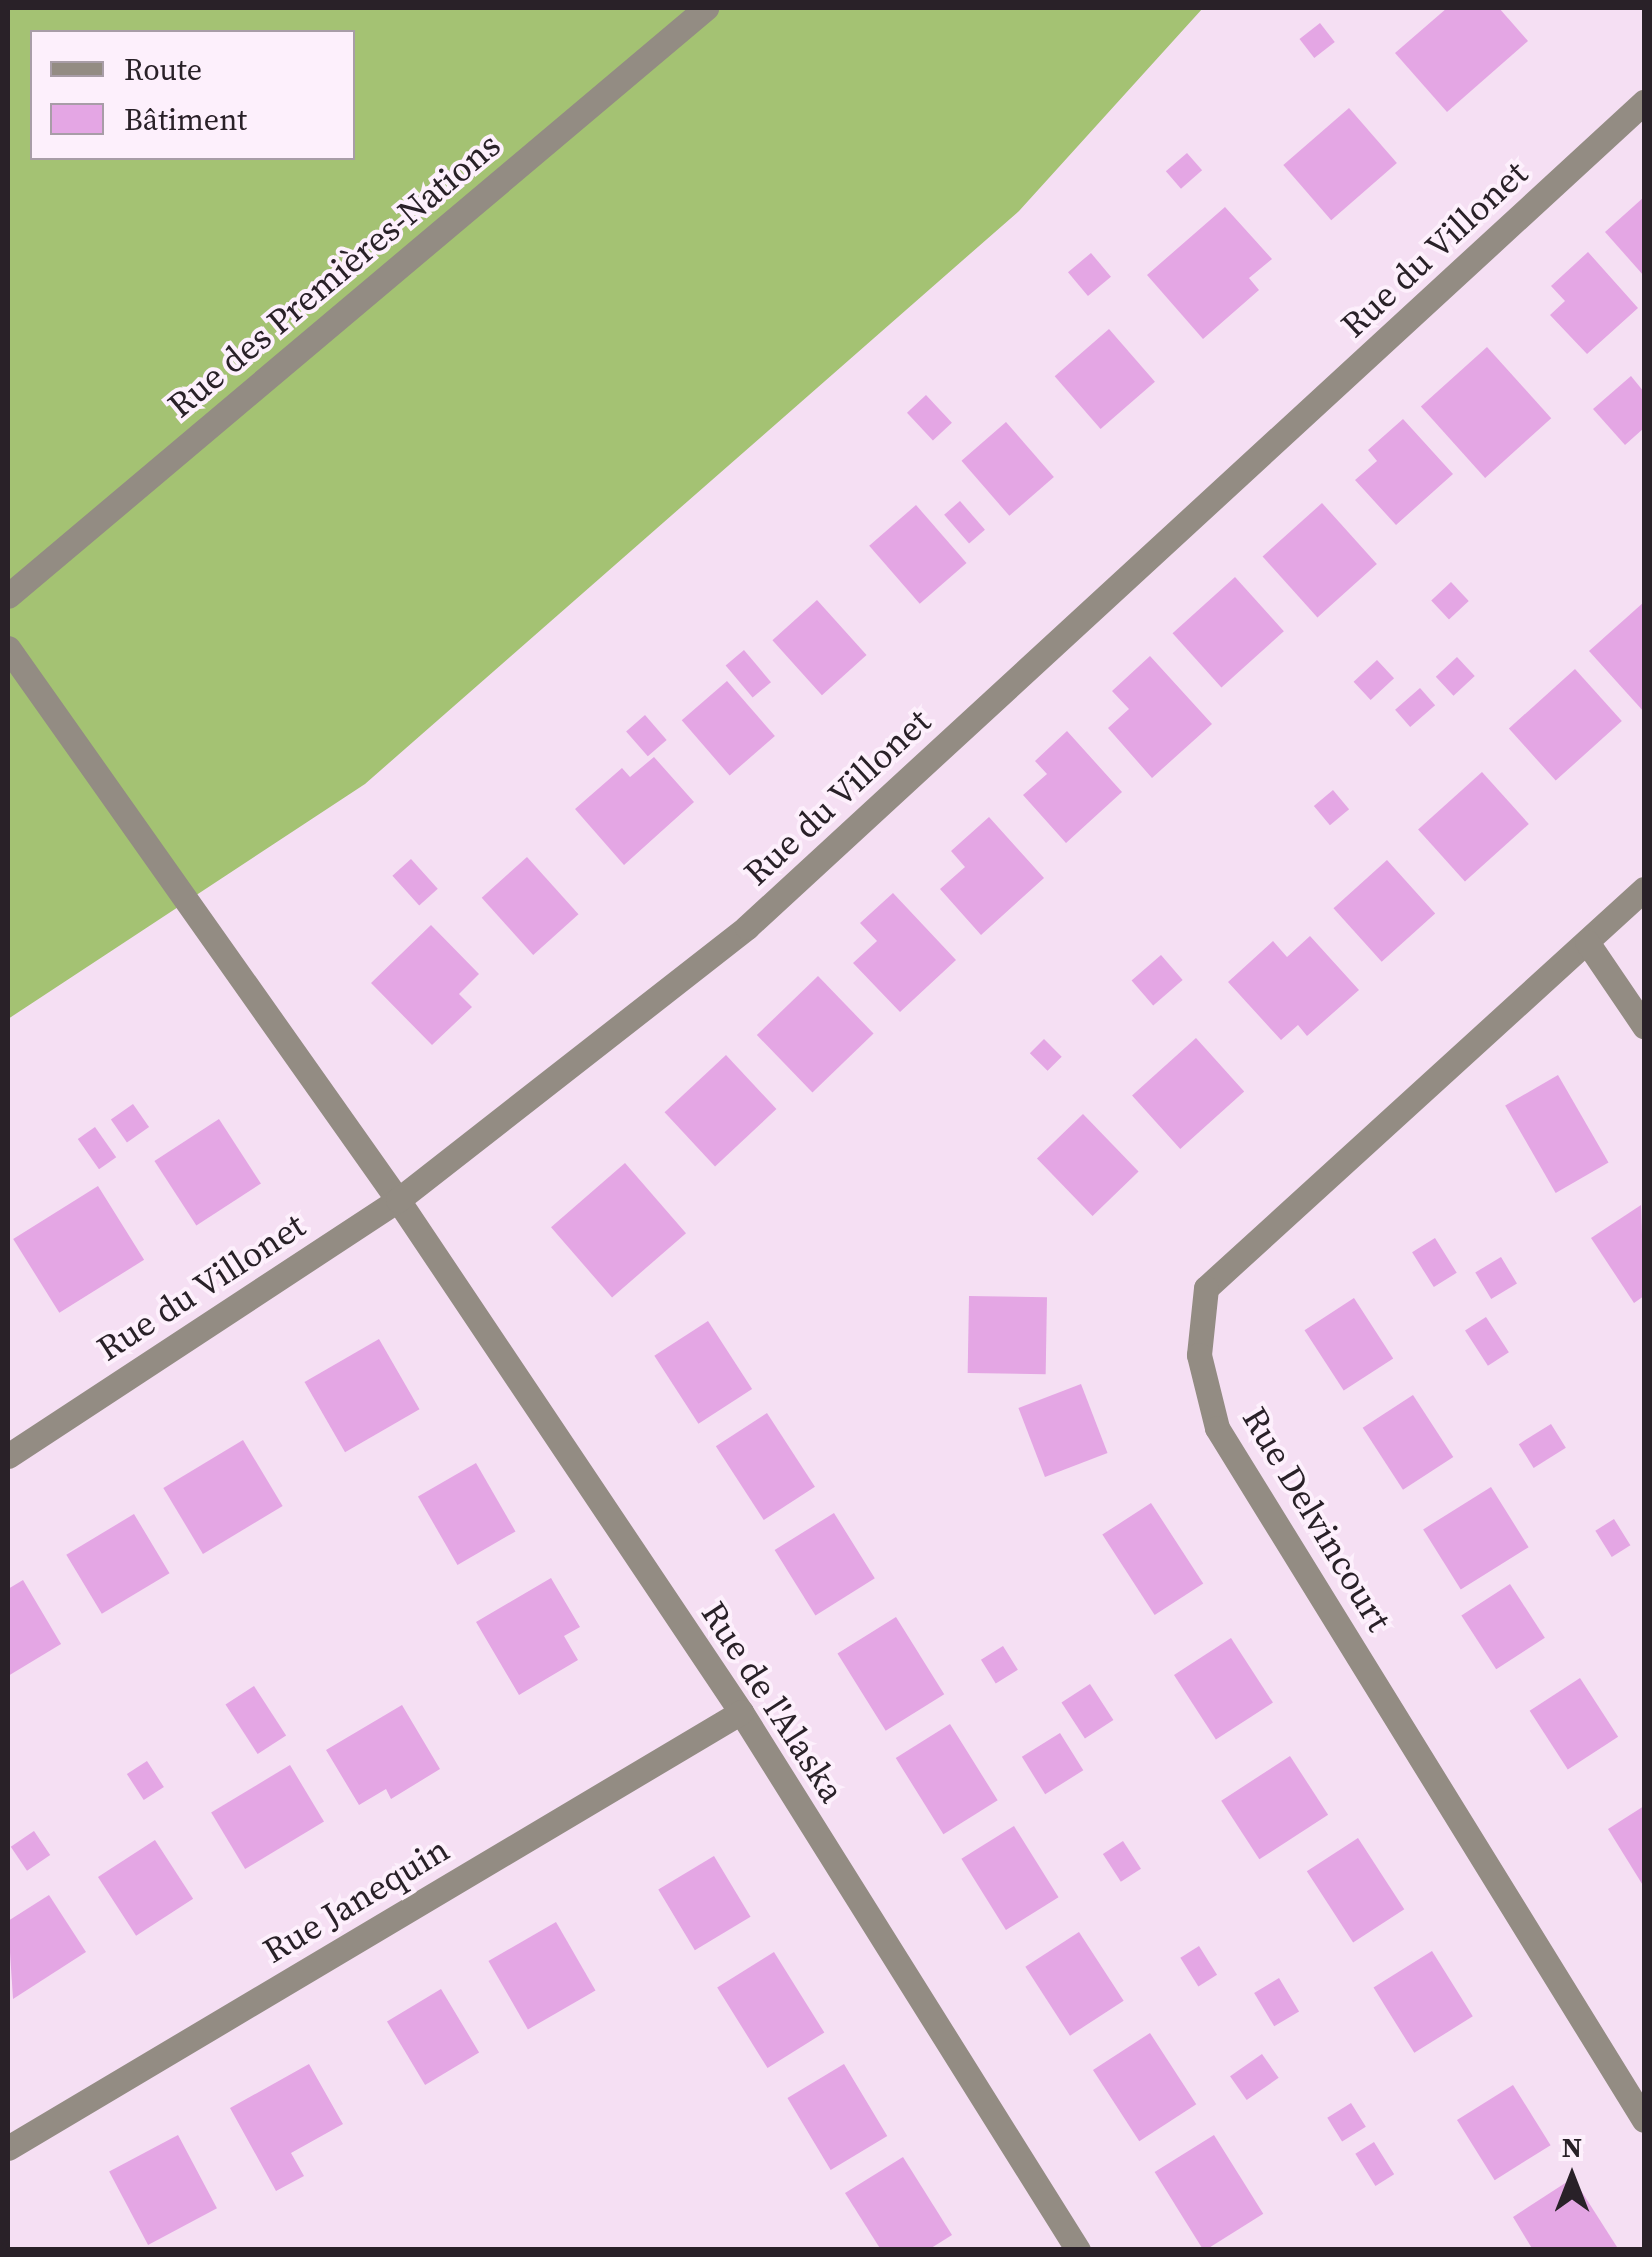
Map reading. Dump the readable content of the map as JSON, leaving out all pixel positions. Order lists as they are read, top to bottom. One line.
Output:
{"streets":{"street":["Rue du Villonet","Rue des Premières-Nations","Rue Delvincourt","Rue de l'Alaska","Rue Janequin"]},"crossings":[["Rue du Villonet","Rue de l'Alaska"],["Rue de l'Alaska","Rue Janequin"]],"legend":["Route","Bâtiment"],"north":"top"}
